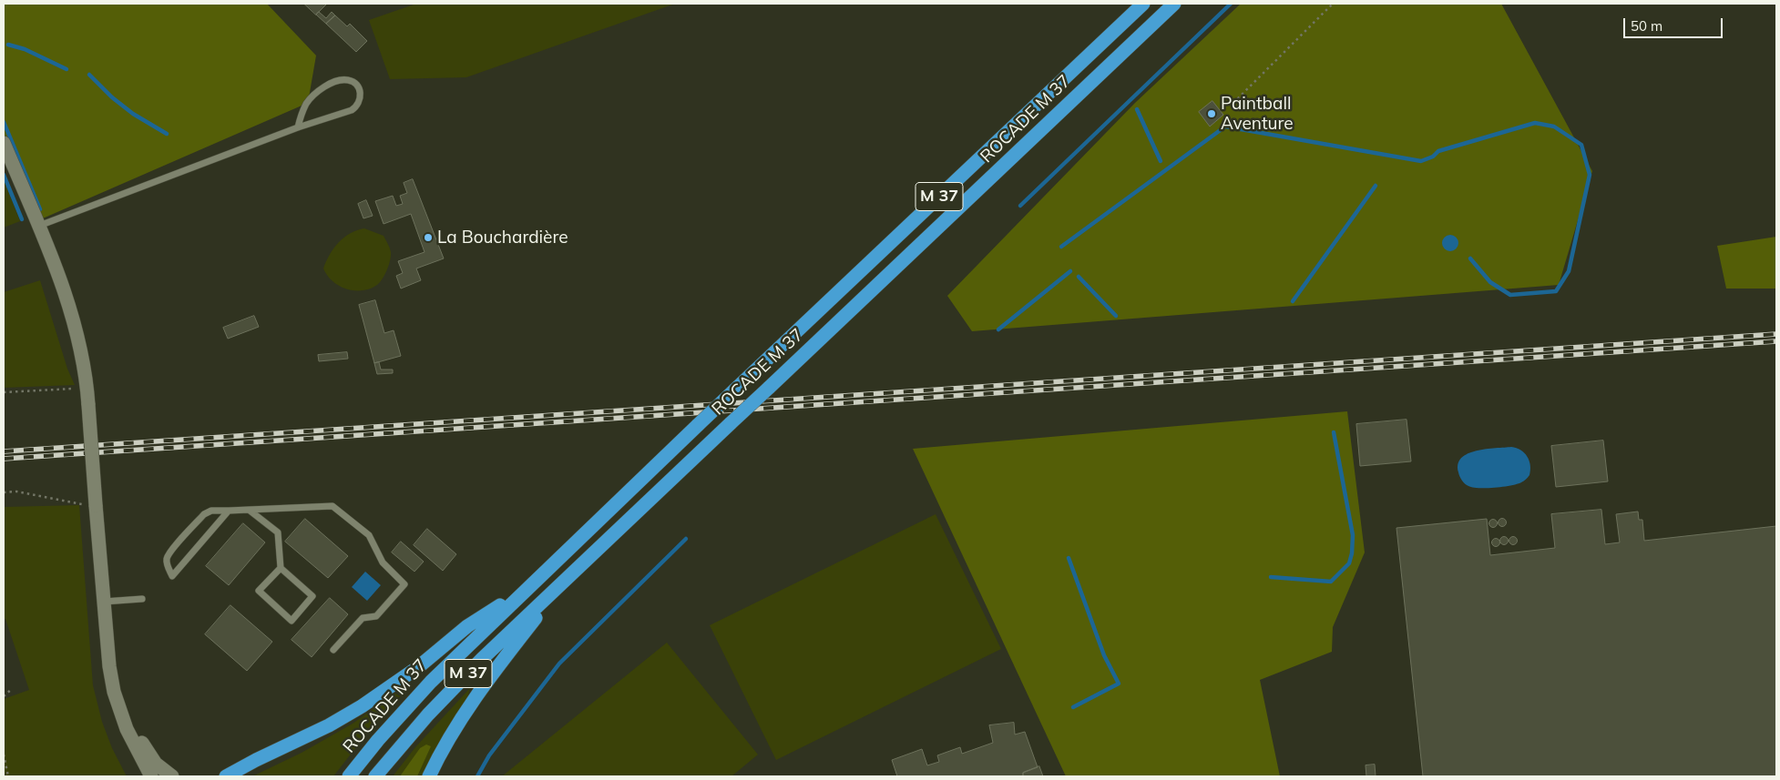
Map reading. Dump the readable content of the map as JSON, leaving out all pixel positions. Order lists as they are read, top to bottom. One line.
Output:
{"streets":{"highway":["ROCADE M 37","M 37"]},"places":["Paintball Aventure","La Bouchardière"],"scale_bar":"50 m"}
